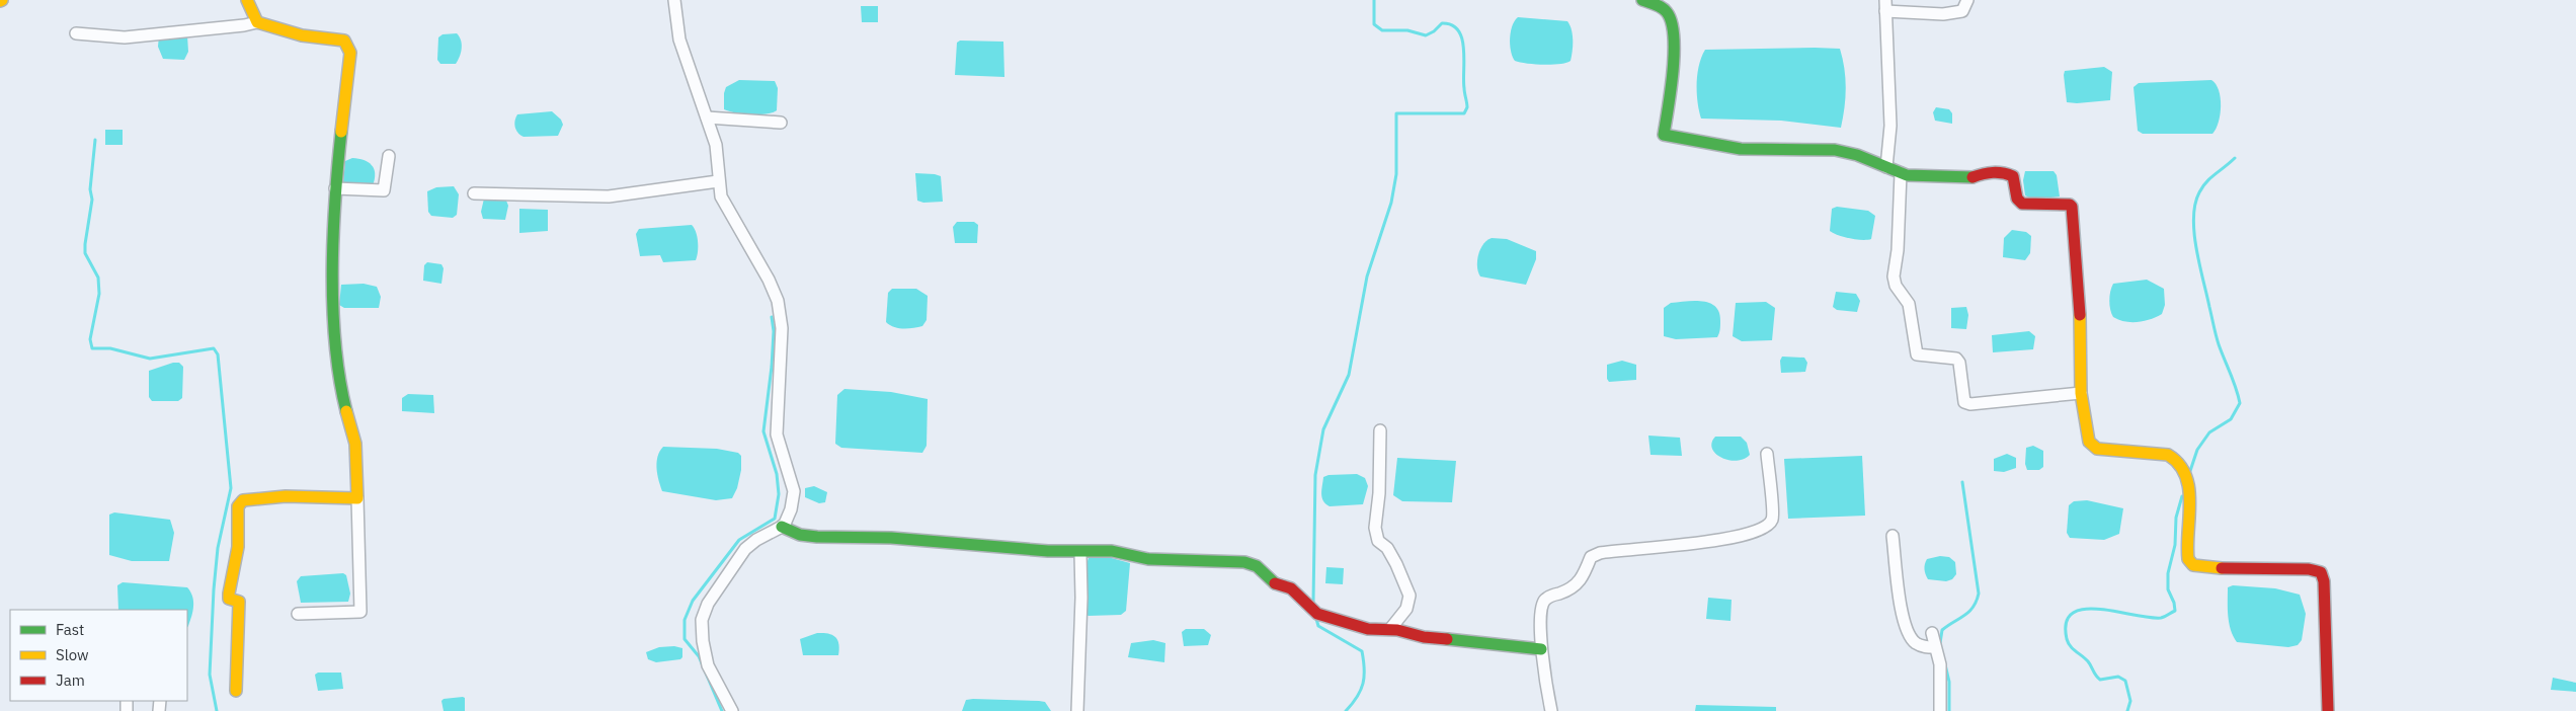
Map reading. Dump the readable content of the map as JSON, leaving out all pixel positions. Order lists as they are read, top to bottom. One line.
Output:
{"legend":["Fast","Slow","Jam"]}
